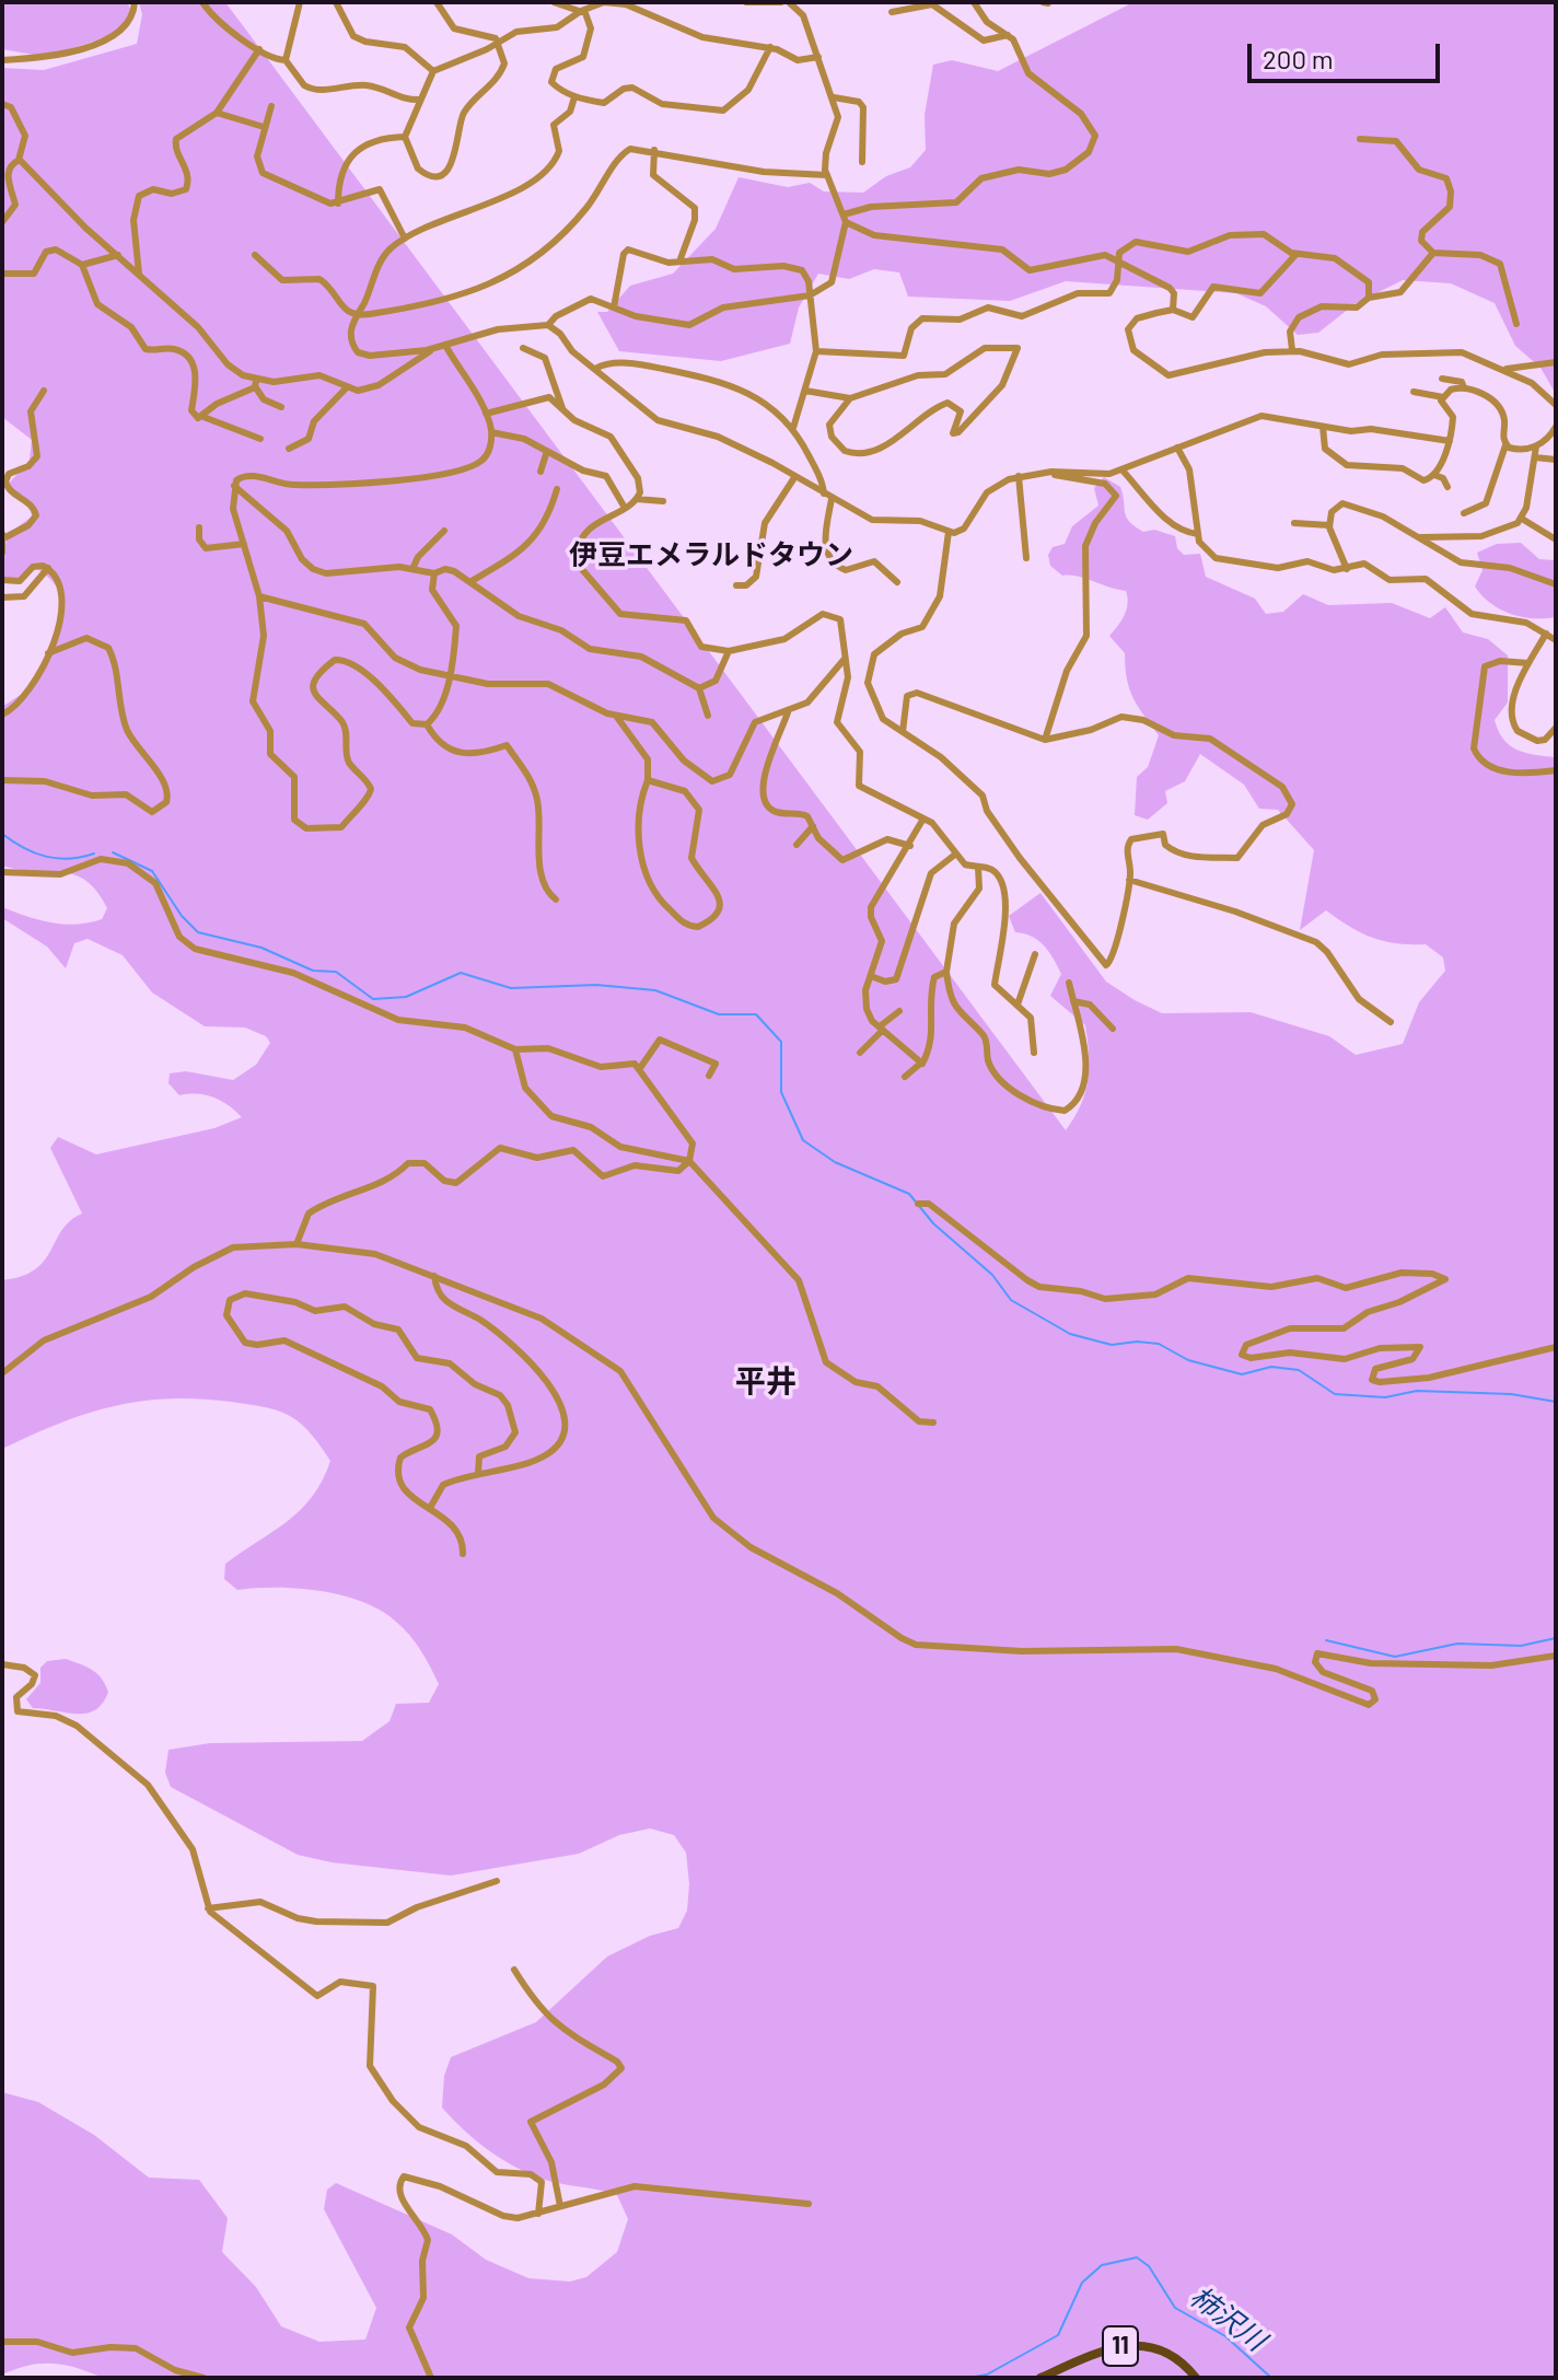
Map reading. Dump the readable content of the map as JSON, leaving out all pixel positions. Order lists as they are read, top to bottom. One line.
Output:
{"streets":{"main road":["11"]},"districts":["伊豆エメラルドタウン","平井"],"water":["柿沢川"],"scale_bar":"200 m"}
